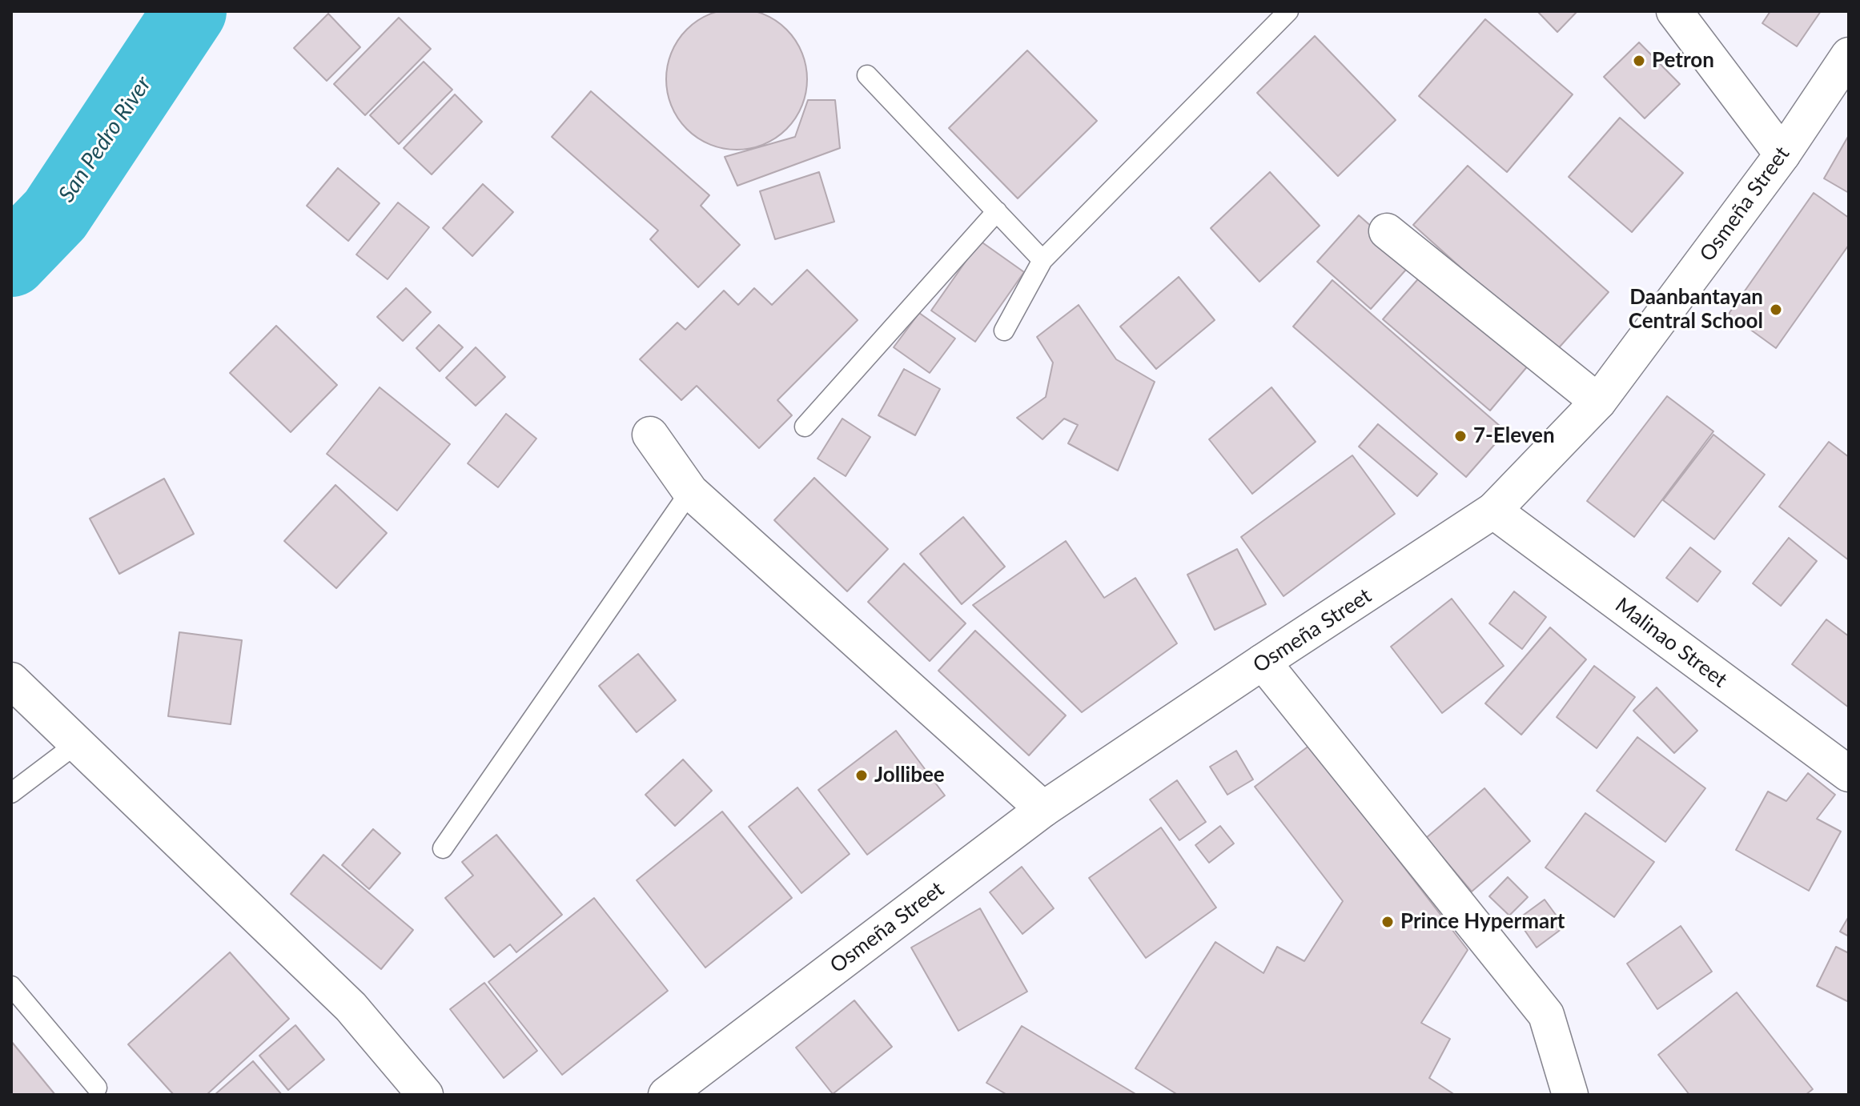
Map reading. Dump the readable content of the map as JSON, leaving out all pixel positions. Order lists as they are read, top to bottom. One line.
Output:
{"streets":{"main road":["Osmeña Street","Malinao Street"]},"crossings":[["Osmeña Street","Malinao Street"]],"water":["San Pedro River"],"places":["Petron","Daanbantayan Central School","7-Eleven","Jollibee","Prince Hypermart"]}
